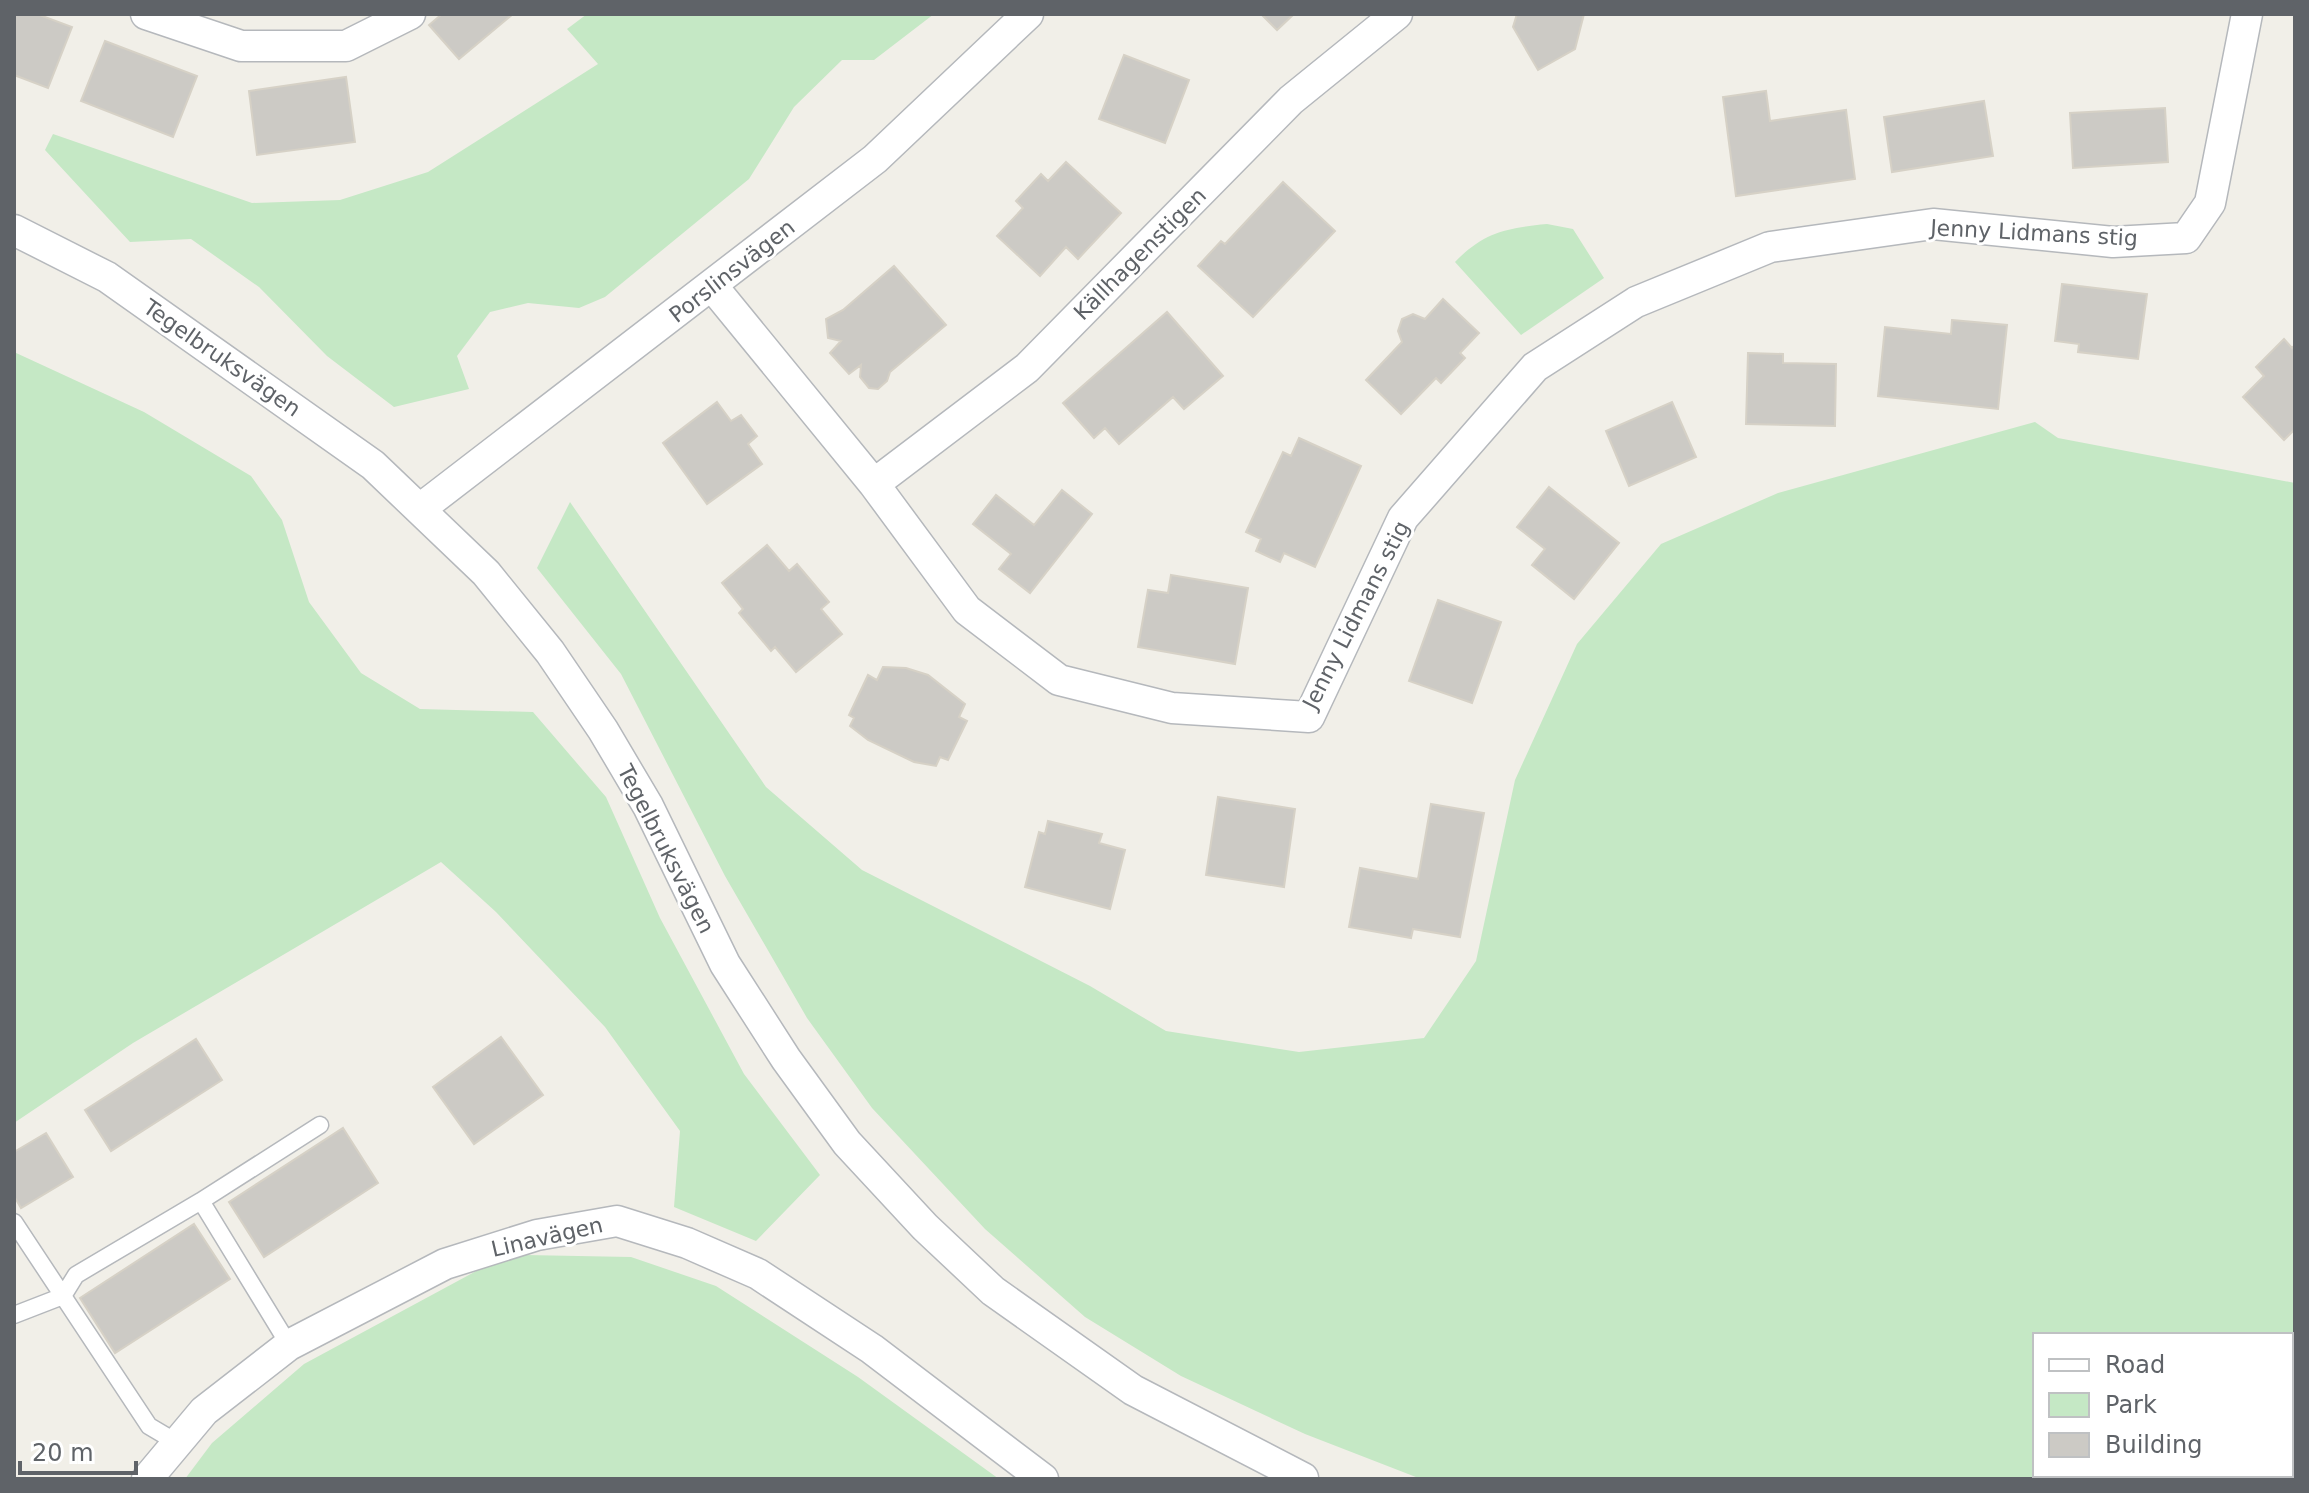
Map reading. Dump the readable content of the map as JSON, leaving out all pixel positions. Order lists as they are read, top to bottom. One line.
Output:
{"streets":{"street":["Jenny Lidmans stig","Källhagenstigen","Porslinsvägen","Tegelbruksvägen","Linavägen"]},"crossings":[["Jenny Lidmans stig","Källhagenstigen"],["Jenny Lidmans stig","Porslinsvägen"],["Porslinsvägen","Tegelbruksvägen"]],"legend":["Road","Park","Building"],"scale_bar":"20 m"}
